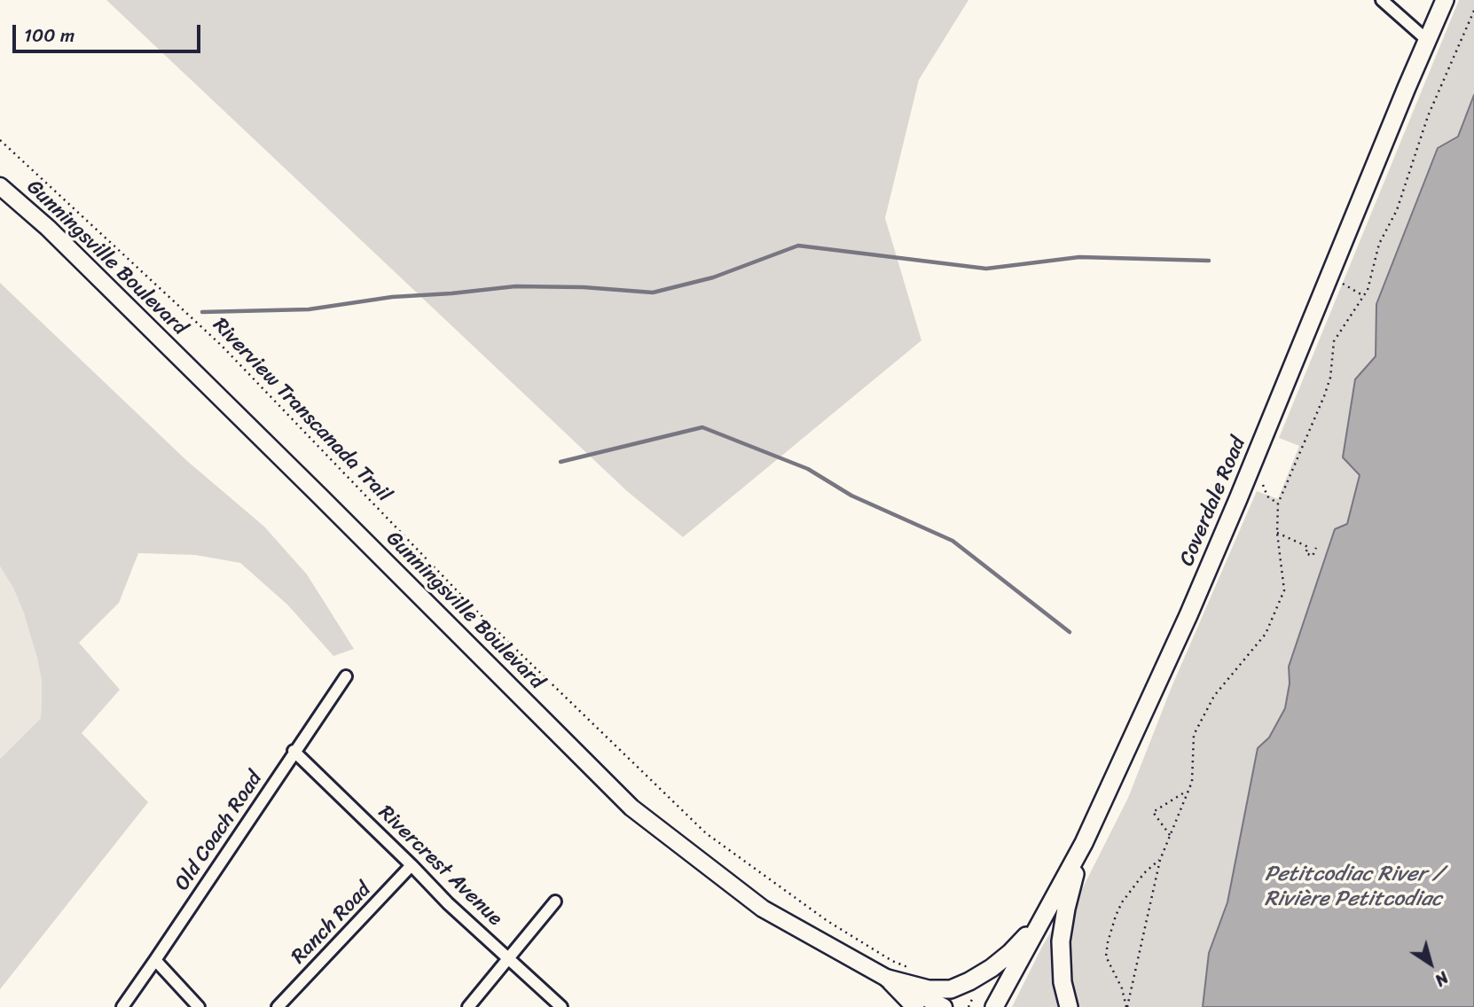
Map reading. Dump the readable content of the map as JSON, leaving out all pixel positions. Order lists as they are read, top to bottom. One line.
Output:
{"streets":{"main road":["Gunningsville Boulevard","Coverdale Road"],"street":["Old Coach Road","Rivercrest Avenue","Ranch Road"],"path":["Riverview Transcanada Trail"]},"crossings":[["Old Coach Road","Rivercrest Avenue"],["Rivercrest Avenue","Ranch Road"]],"water":["Petitcodiac River / Rivière Petitcodiac"],"scale_bar":"100 m","north":"bottom right"}
